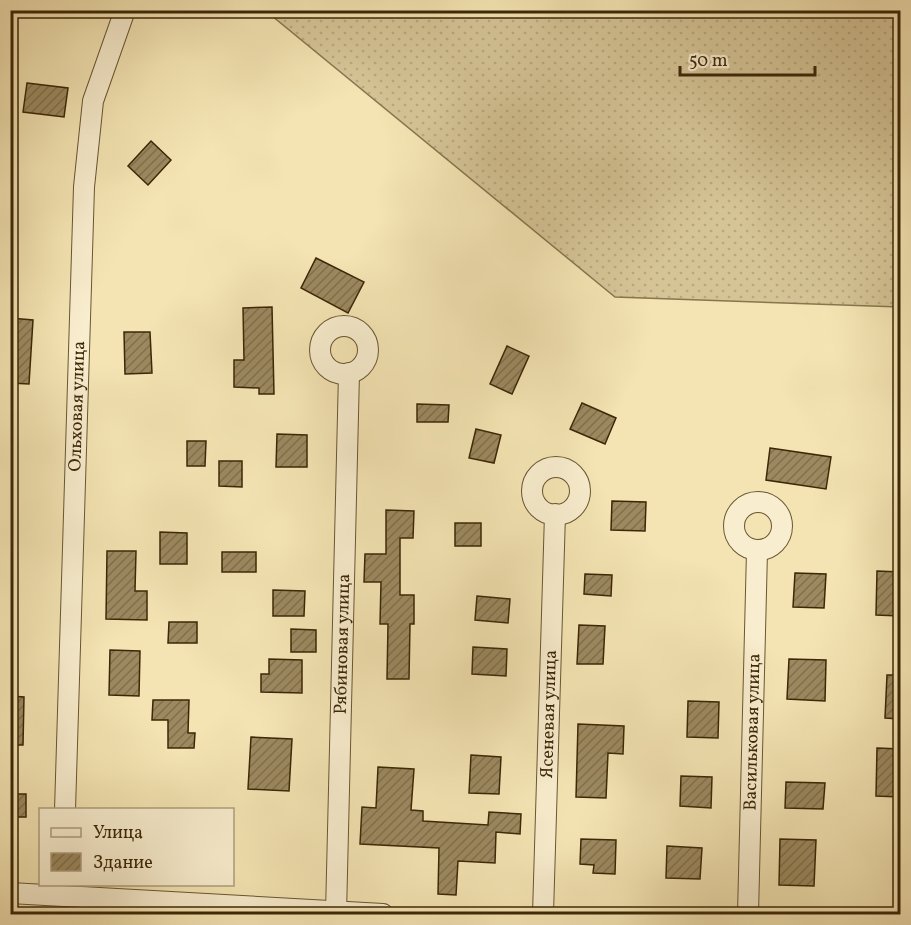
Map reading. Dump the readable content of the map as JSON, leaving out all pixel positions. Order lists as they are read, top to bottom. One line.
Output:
{"streets":{"street":["Ольховая улица","Рябиновая улица","Ясеневая улица","Васильковая улица"]},"legend":["Улица","Здание"],"scale_bar":"50 m"}
